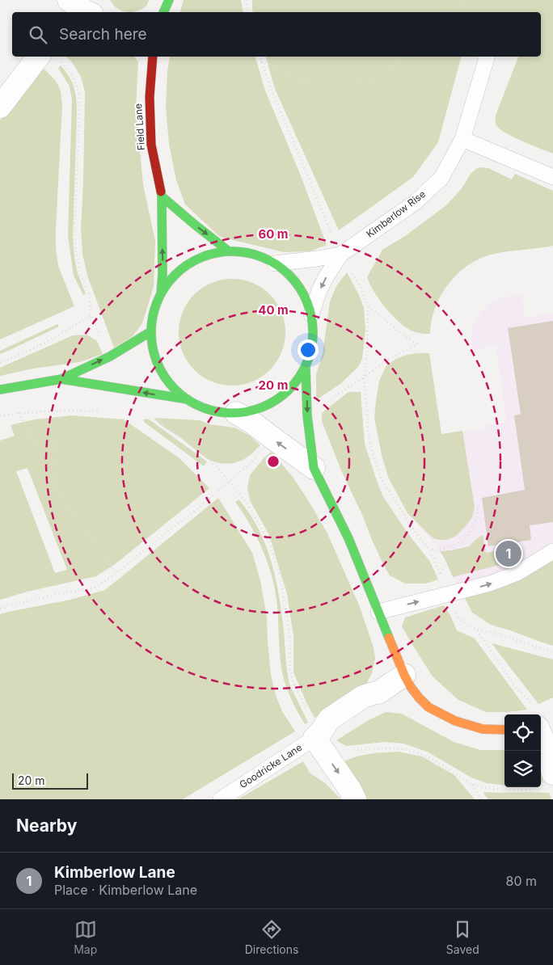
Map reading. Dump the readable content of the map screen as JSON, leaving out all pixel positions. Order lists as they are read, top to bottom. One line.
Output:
{"streets":{"street":["Field Lane","Goodricke Lane"],"lane":["Kimberlow Rise"]},"crossings":[["Field Lane","Kimberlow Rise"]],"scale_bar":"20 m","page":{"search":"Search here","pins":"1","scale":"20 m","heading":"Nearby","list":[{"mark":"1","name":"Kimberlow Lane","note":"Place · Kimberlow Lane","value":"80 m"}],"nav":["Map","Directions","Saved"]},"rings":["60 m","40 m","20 m"]}
